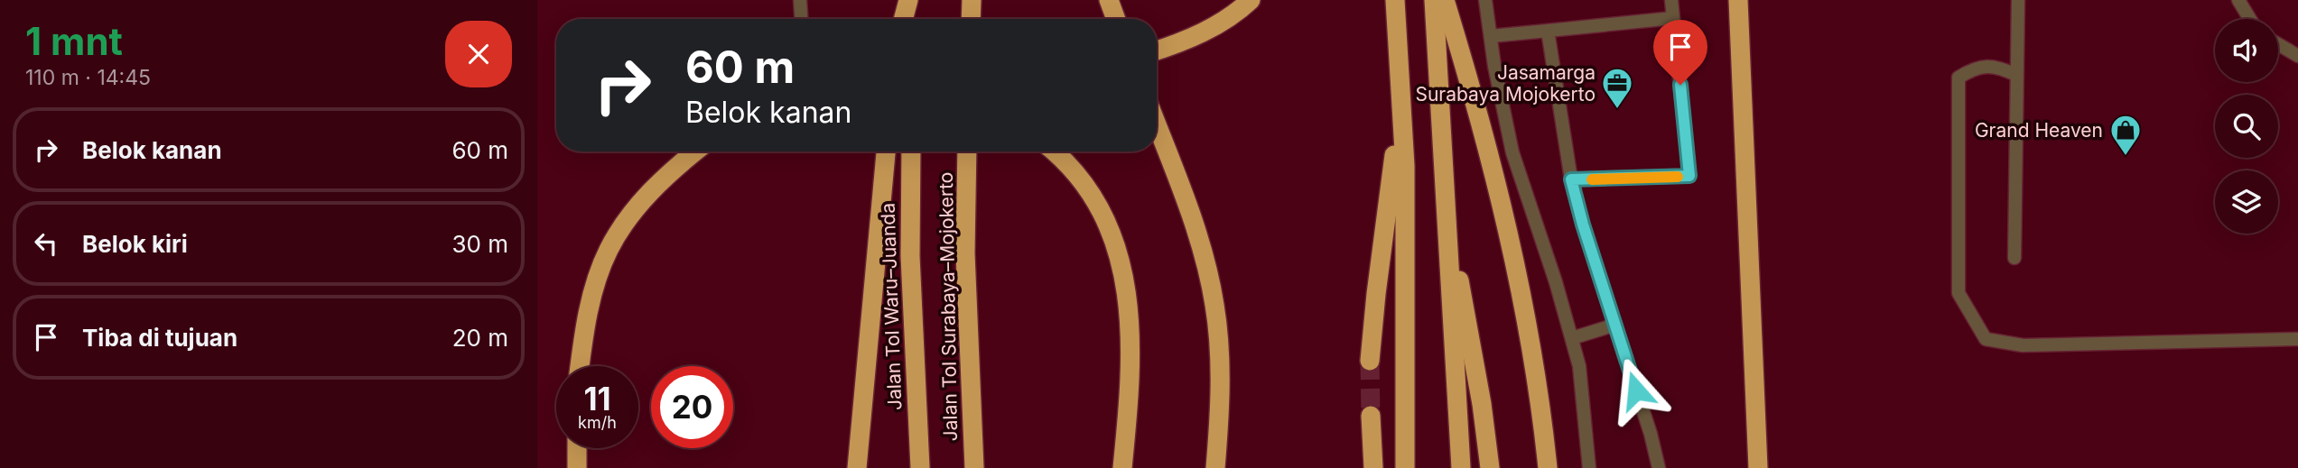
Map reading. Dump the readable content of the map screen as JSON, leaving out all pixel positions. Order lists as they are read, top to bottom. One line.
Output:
{"streets":{"highway":["Jalan Tol Waru–Juanda","Jalan Tol Surabaya–Mojokerto"]},"places":{"office":["Jasamarga Surabaya Mojokerto"],"shop":["Grand Heaven"]},"page":{"heading":["1 mnt","110 m · 14:45"],"turn":["60 m","Belok kanan"],"list":[{"name":"Belok kanan","value":"60 m"},{"name":"Belok kiri","value":"30 m"},{"name":"Tiba di tujuan","value":"20 m"}],"speed":"11 km/h","limit":"20"}}
